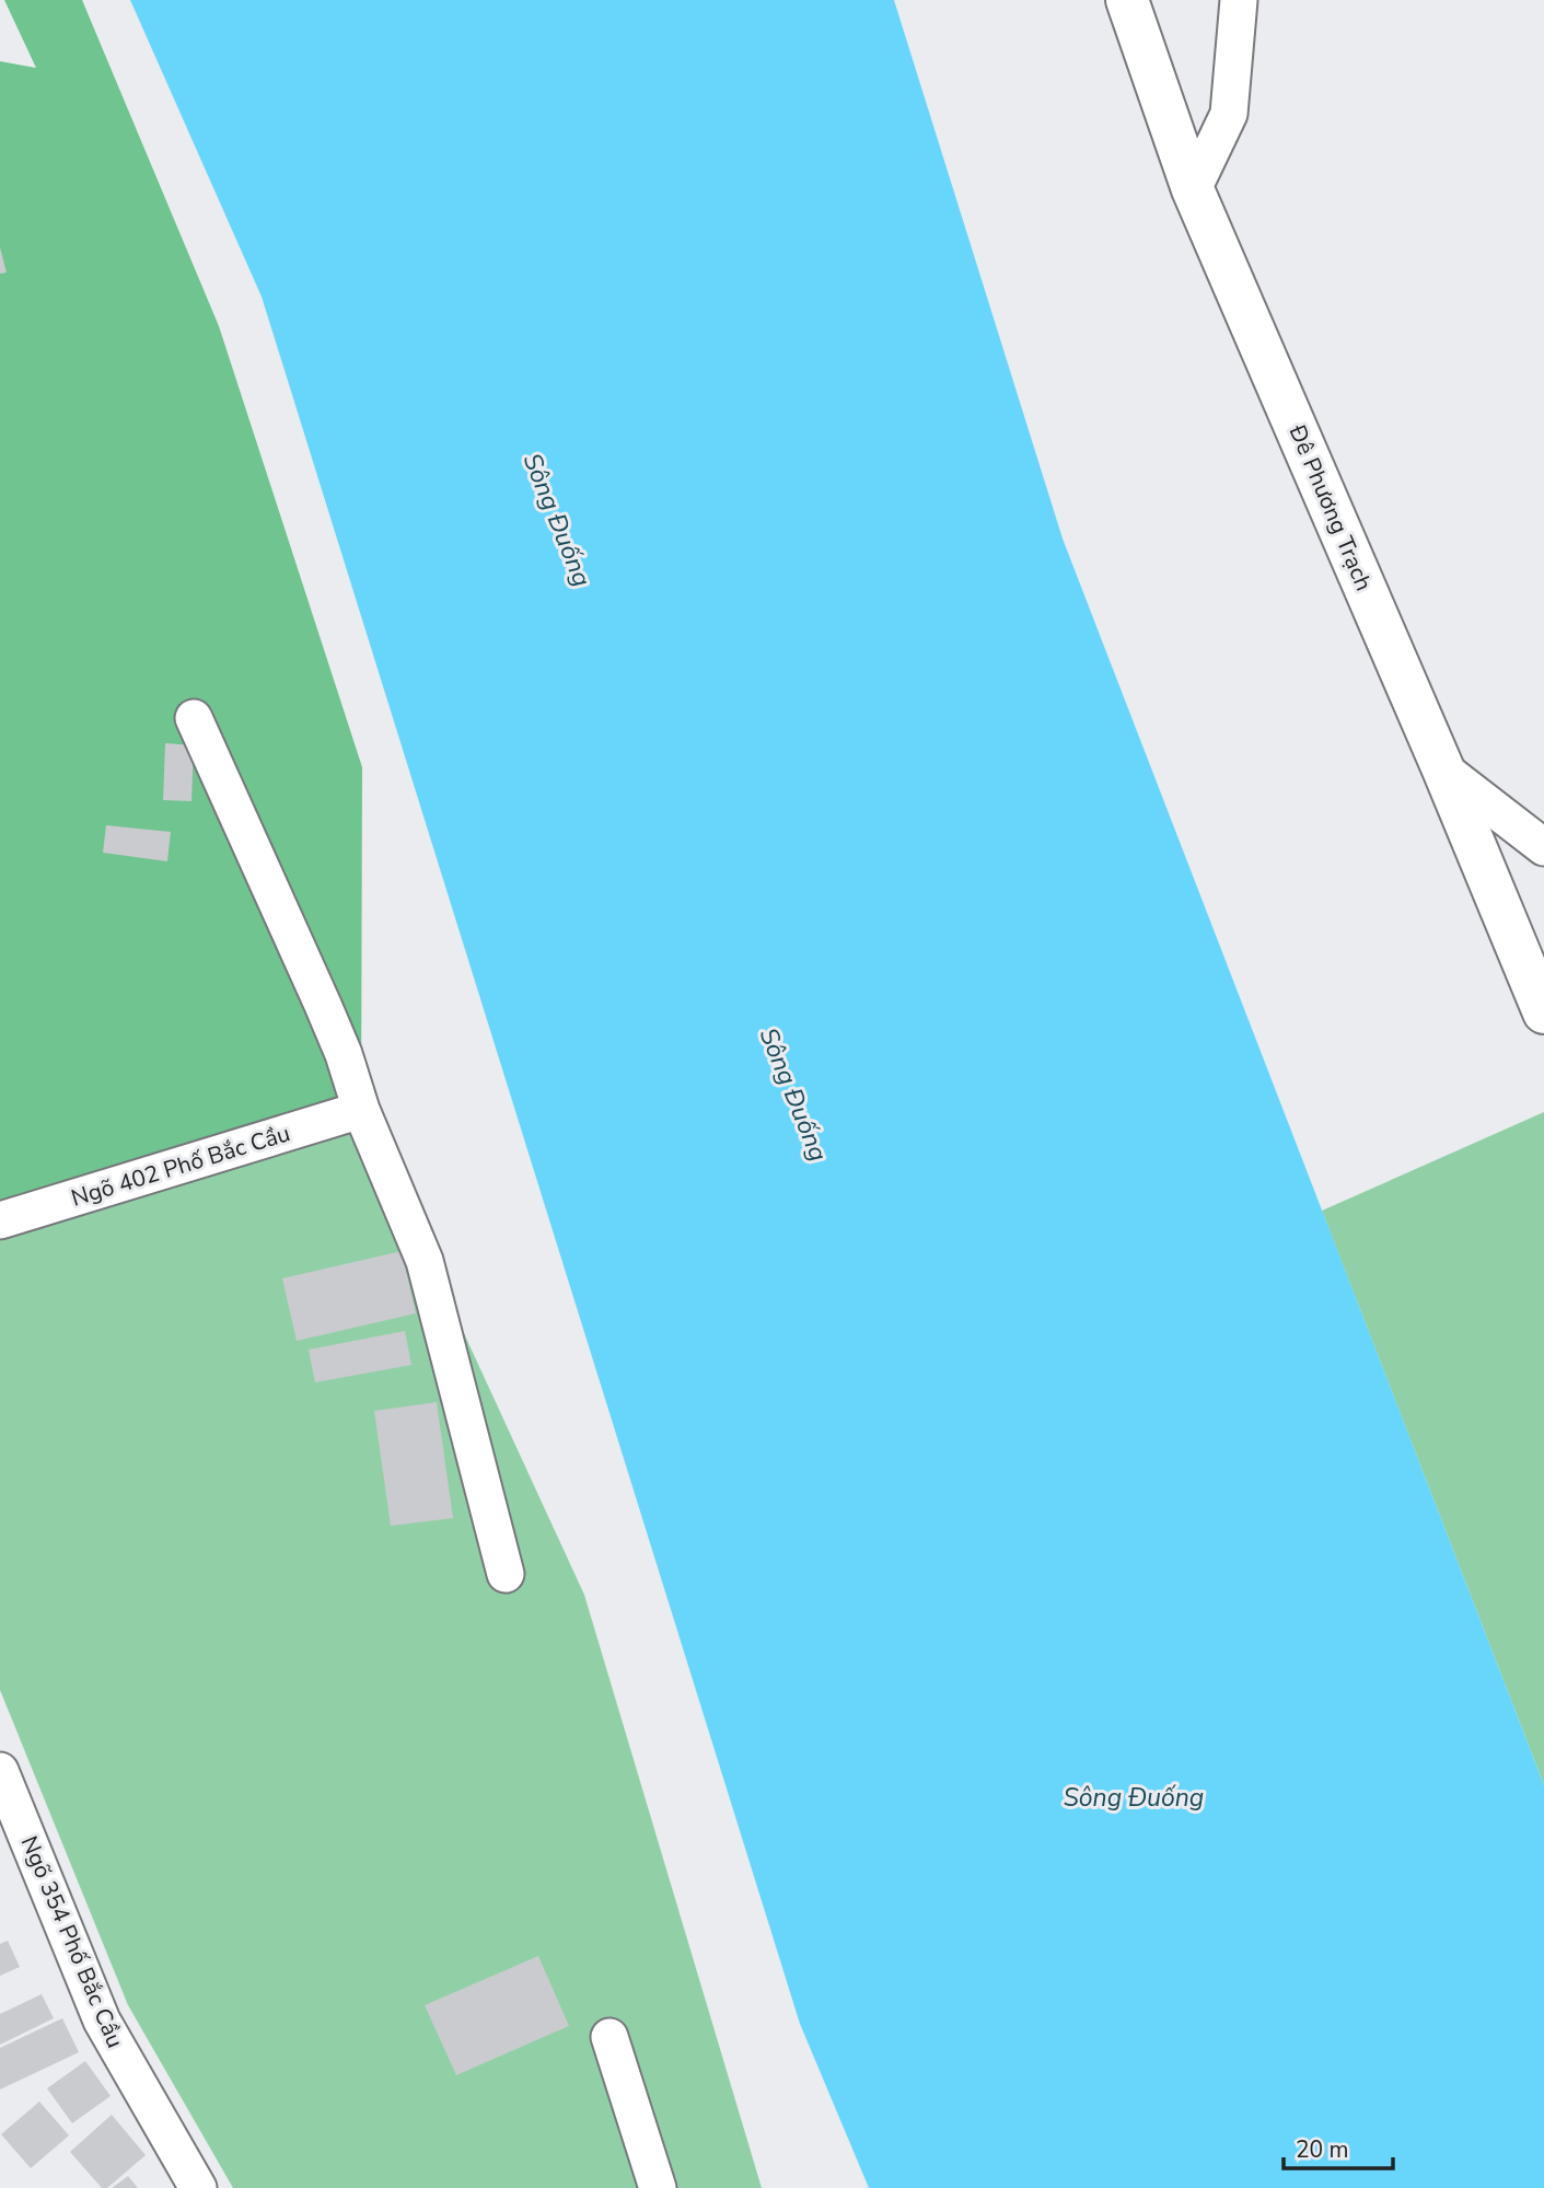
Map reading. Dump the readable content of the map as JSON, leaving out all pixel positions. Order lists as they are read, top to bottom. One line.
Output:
{"streets":{"main road":["Đê Phương Trạch"],"street":["Ngõ 402 Phố Bắc Cầu","Ngõ 354 Phố Bắc Cầu"]},"water":["Sông Đuống"],"scale_bar":"20 m"}
